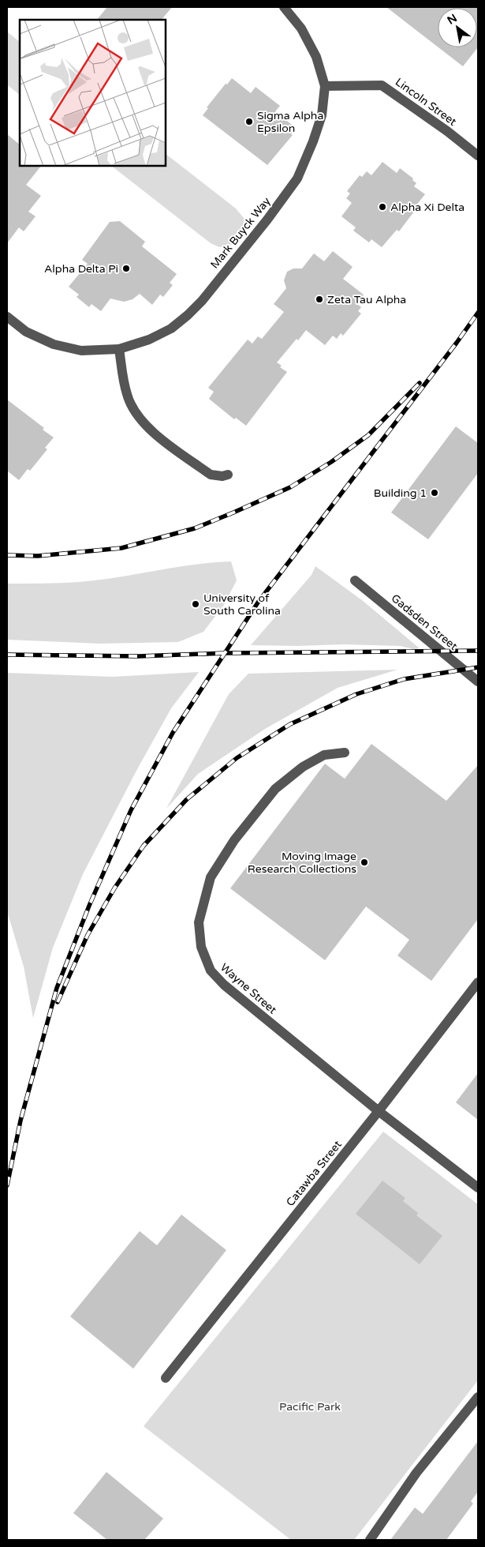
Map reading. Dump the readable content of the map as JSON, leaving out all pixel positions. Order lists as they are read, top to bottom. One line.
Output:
{"streets":{"street":["Lincoln Street","Mark Buyck Way","Gadsden Street","Wayne Street","Catawba Street"]},"crossings":[["Lincoln Street","Mark Buyck Way"],["Wayne Street","Catawba Street"]],"parks":["Pacific Park"],"places":["Sigma Alpha Epsilon","Alpha Xi Delta","Alpha Delta Pi","Zeta Tau Alpha","Building 1","University of South Carolina","Moving Image Research Collections"],"north":"top left"}
